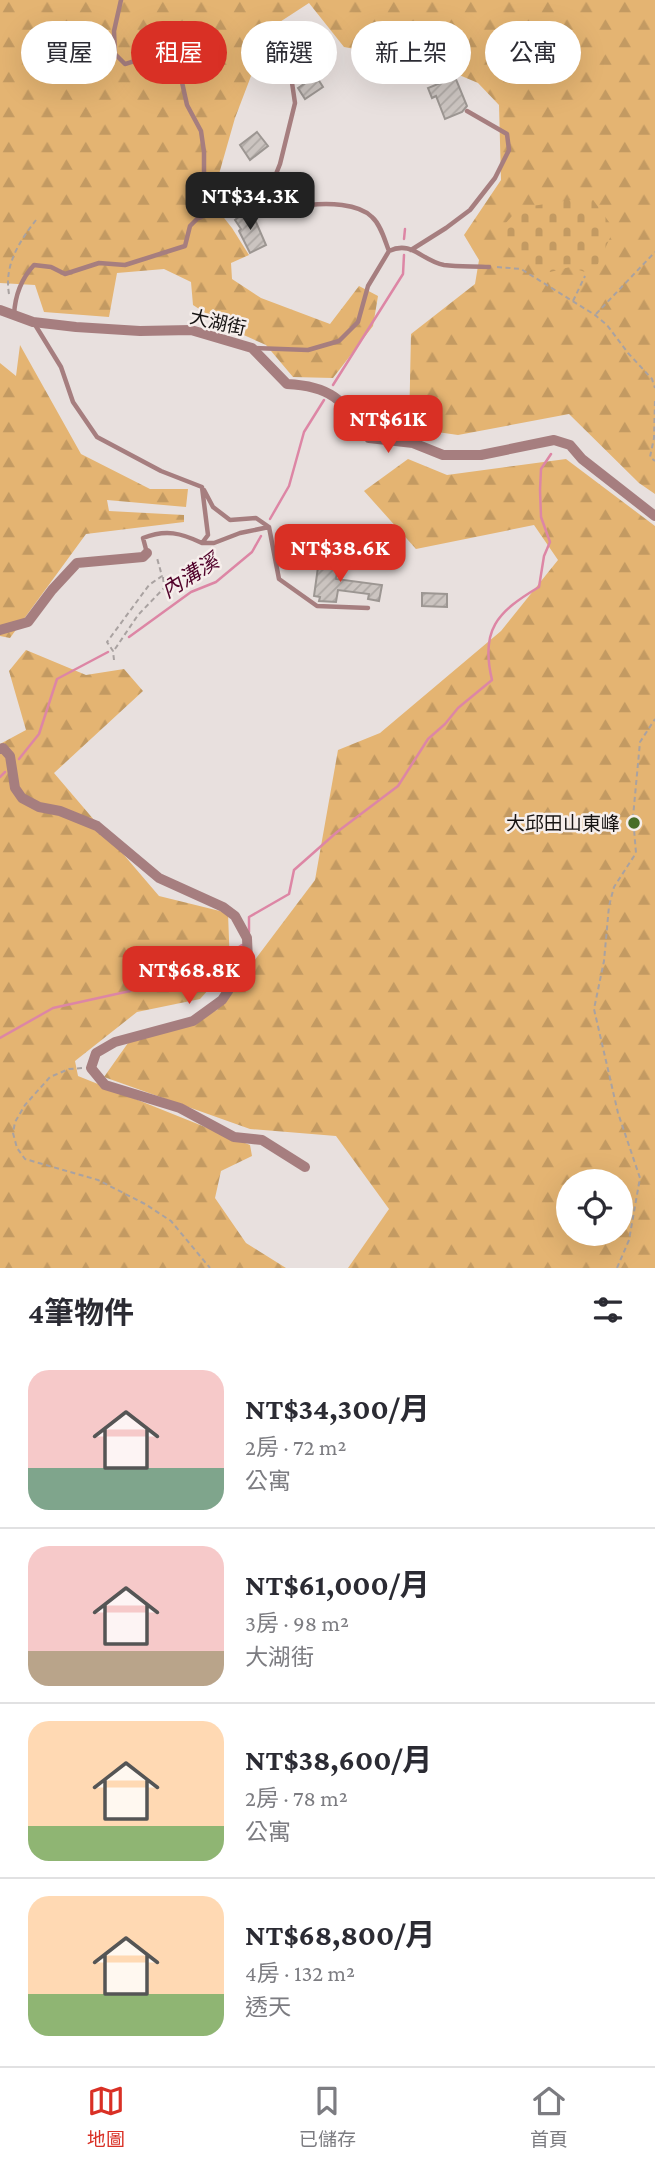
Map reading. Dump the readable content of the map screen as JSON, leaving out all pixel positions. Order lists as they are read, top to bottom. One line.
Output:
{"streets":{"street":["大湖街"]},"water":["內溝溪"],"places":["大邱田山東峰"],"page":{"chip":["買屋","租屋","篩選","新上架","公寓"],"price":["NT$34.3K","NT$61K","NT$38.6K","NT$68.8K"],"heading":"4筆物件","list":[{"name":"NT$34,300/月","note":"2房 · 72 m² · 公寓"},{"name":"NT$61,000/月","note":"3房 · 98 m² · 大湖街"},{"name":"NT$38,600/月","note":"2房 · 78 m² · 公寓"},{"name":"NT$68,800/月","note":"4房 · 132 m² · 透天"}],"tabs":["地圖","已儲存","首頁"]}}
